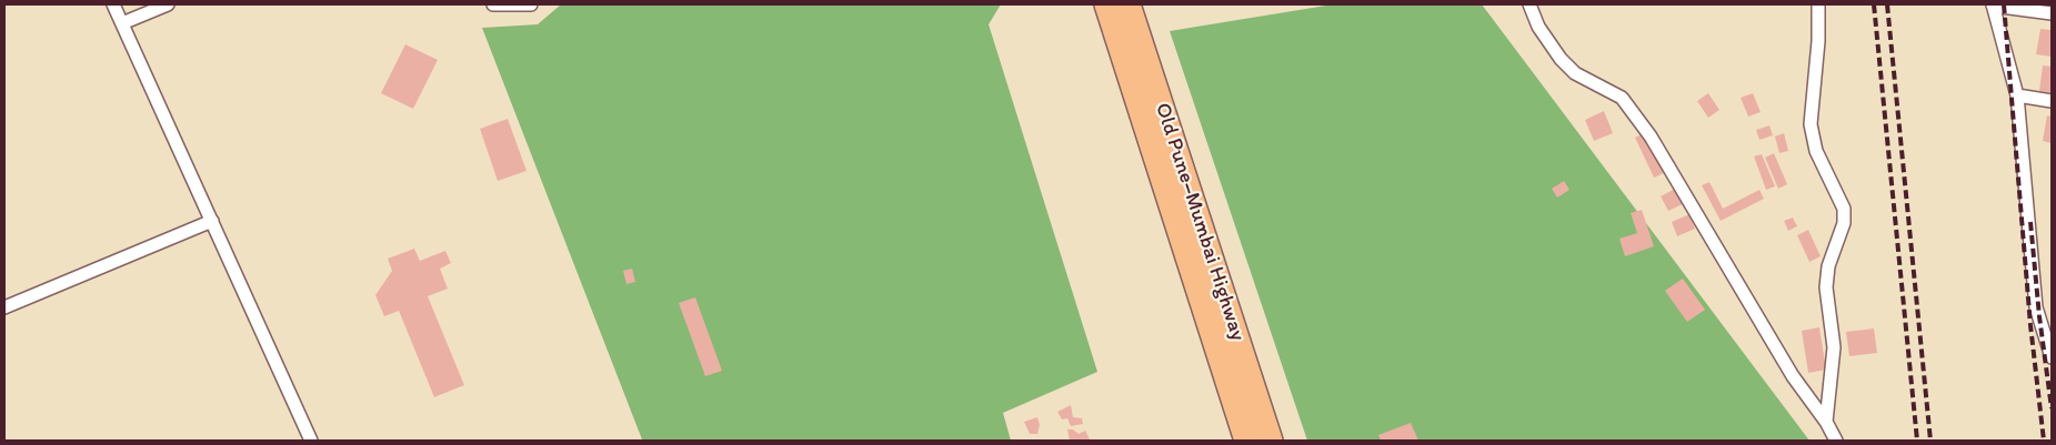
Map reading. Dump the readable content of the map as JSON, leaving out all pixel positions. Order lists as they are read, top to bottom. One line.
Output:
{"streets":{"highway":["Old Pune–Mumbai Highway"]}}
